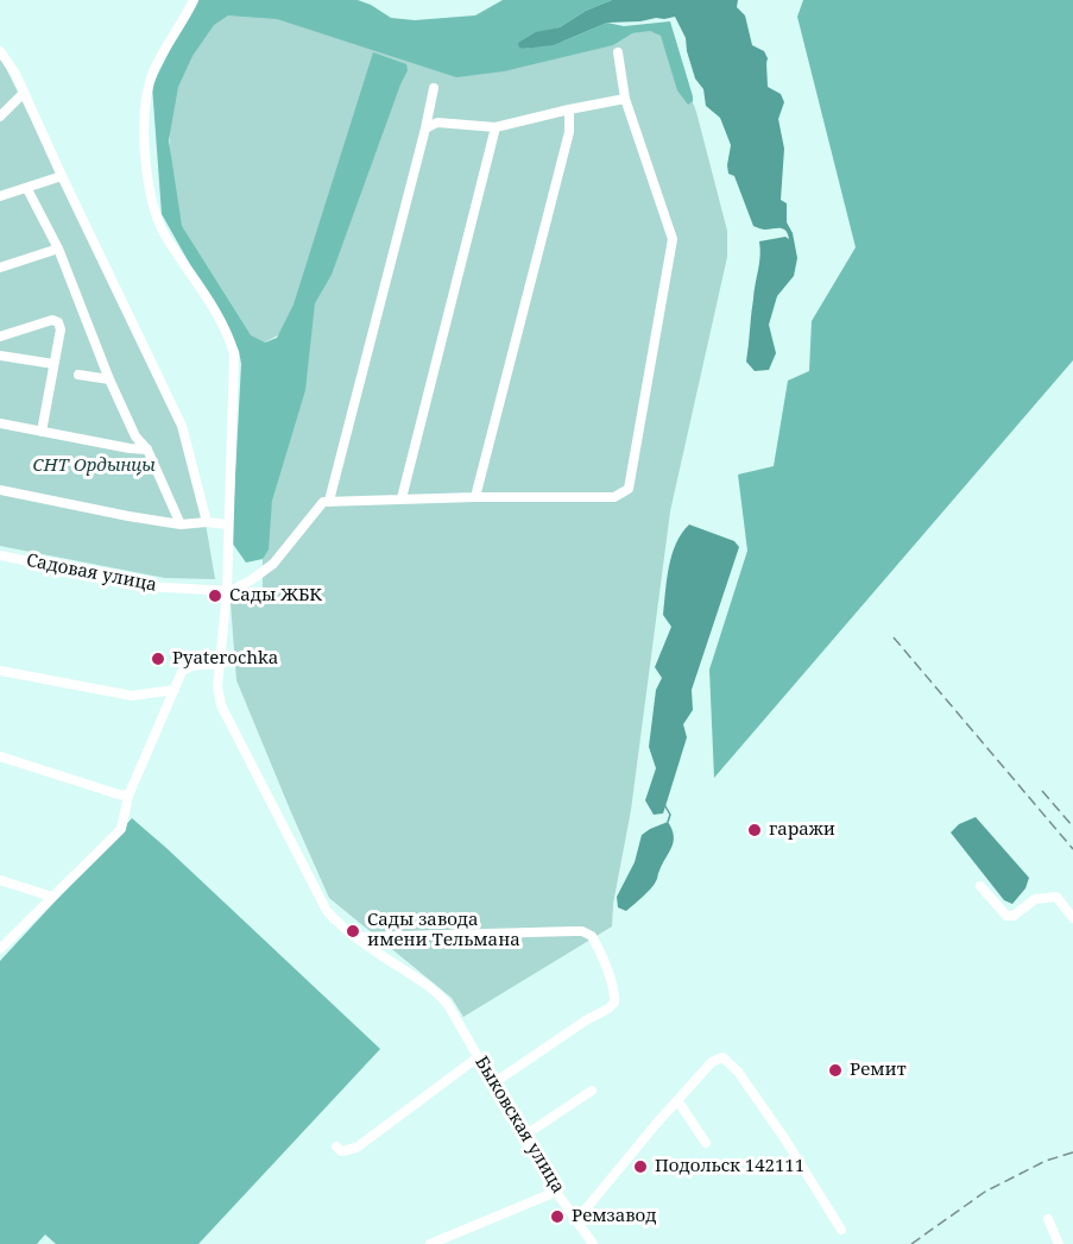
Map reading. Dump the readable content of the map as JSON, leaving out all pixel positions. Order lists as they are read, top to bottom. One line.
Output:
{"streets":{"street":["Садовая улица","Быковская улица"]},"crossings":[["Садовая улица","Быковская улица"]],"parks":["СНТ Ордынцы"],"places":["Сады ЖБК","Pyaterochka","гаражи","Сады завода имени Тельмана","Ремит","Подольск 142111","Ремзавод"]}
